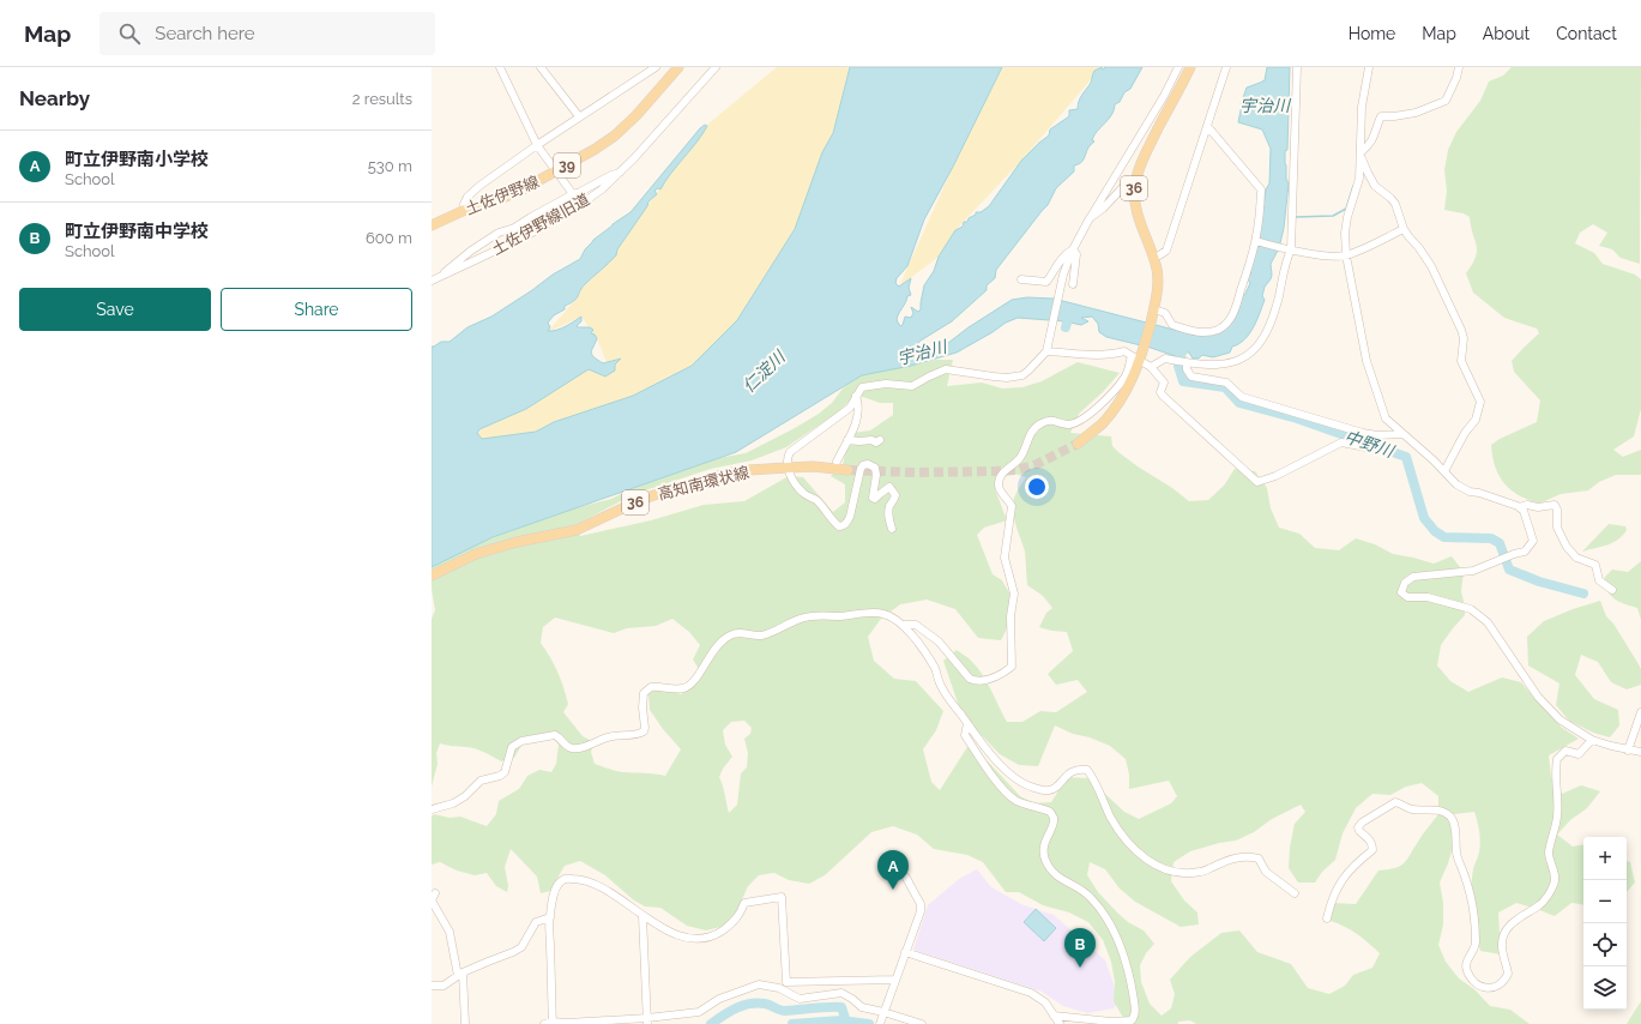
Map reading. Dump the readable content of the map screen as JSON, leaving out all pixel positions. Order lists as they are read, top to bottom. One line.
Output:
{"streets":{"main road":["39","36","土佐伊野線","高知南環状線"],"street":["土佐伊野線旧道"]},"water":["宇治川","仁淀川","中野川"],"page":{"header":"Map","search":"Search here","nav":["Home","Map","About","Contact"],"heading":["Nearby","2 results"],"list":[{"mark":"A","name":"町立伊野南小学校","note":"School","value":"530 m"},{"mark":"B","name":"町立伊野南中学校","note":"School","value":"600 m"}],"buttons":["Save","Share"],"map_buttons":["+","−"],"pins":["A","B"]}}
